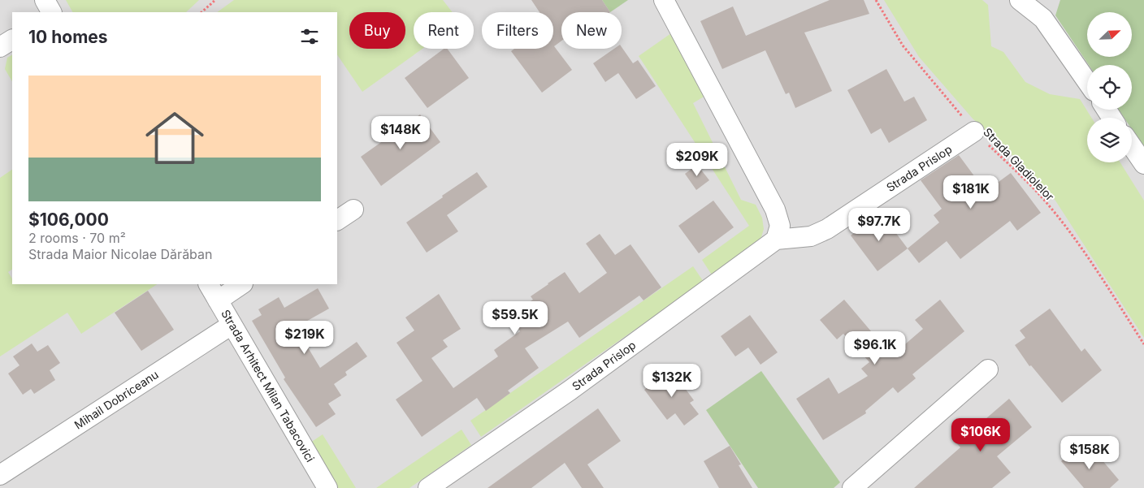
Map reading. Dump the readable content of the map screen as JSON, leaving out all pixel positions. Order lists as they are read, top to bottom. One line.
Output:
{"streets":{"street":["Strada Prislop","Strada Arhitect Milan Tabacovici","Mihail Dobriceanu"],"path":["Strada Gladiolelor"]},"crossings":[["Strada Gladiolelor","Strada Prislop"],["Strada Arhitect Milan Tabacovici","Mihail Dobriceanu"]],"north":"top right","page":{"chip":["Buy","Rent","Filters","New"],"heading":"10 homes","list":[{"name":"$106,000","note":"2 rooms · 70 m² · Strada Maior Nicolae Dărăban"}],"price":["$148K","$209K","$181K","$97.7K","$59.5K","$219K","$96.1K","$132K","$106K","$158K"]}}
